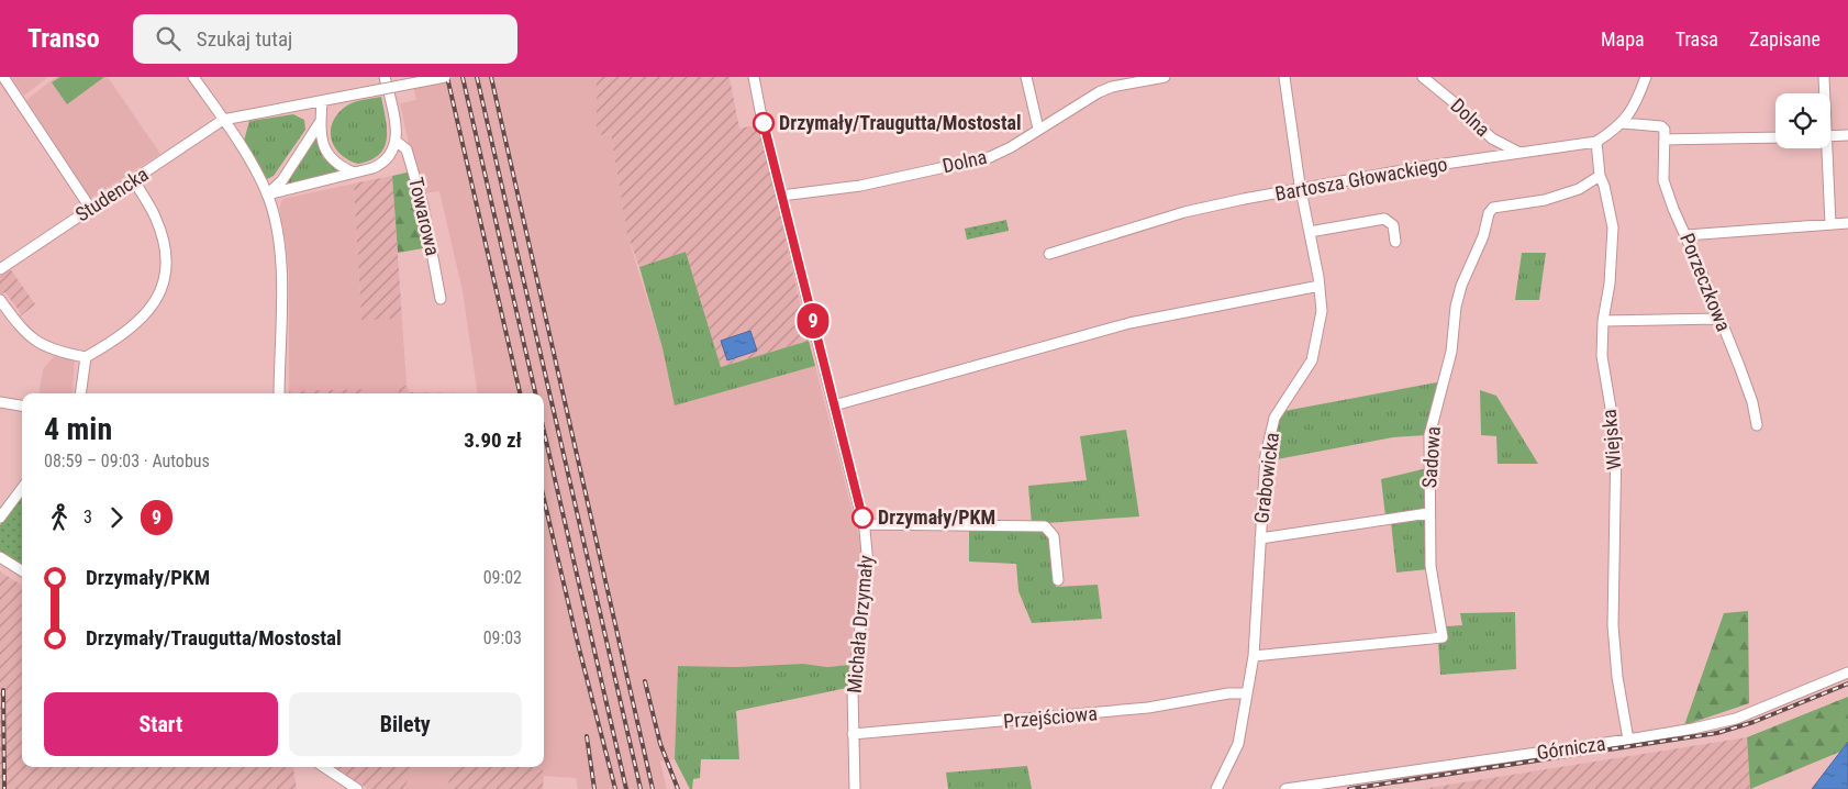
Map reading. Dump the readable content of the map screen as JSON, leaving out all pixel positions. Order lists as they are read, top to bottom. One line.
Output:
{"streets":{"street":["Dolna","Bartosza Głowackiego","Studencka","Towarowa","Porzeczkowa","Wiejska","Sadowa","Grabowicka","Michała Drzymały","Przejściowa","Górnicza"]},"crossings":[["Dolna","Bartosza Głowackiego"],["Dolna","Michała Drzymały"],["Bartosza Głowackiego","Wiejska"],["Bartosza Głowackiego","Grabowicka"],["Wiejska","Sadowa"],["Wiejska","Górnicza"],["Sadowa","Grabowicka"],["Grabowicka","Przejściowa"],["Michała Drzymały","Przejściowa"]],"places":["Drzymały/Traugutta/Mostostal","Drzymały/PKM"],"lines":["bus line 9"],"page":{"header":"Transo","search":"Szukaj tutaj","nav":["Mapa","Trasa","Zapisane"],"on_map":"9","heading":["4 min","08:59 – 09:03 · Autobus","3.90 zł"],"legs":["3","9"],"list":[{"name":"Drzymały/PKM","value":"09:02"},{"name":"Drzymały/Traugutta/Mostostal","value":"09:03"}],"buttons":["Start","Bilety"]}}
